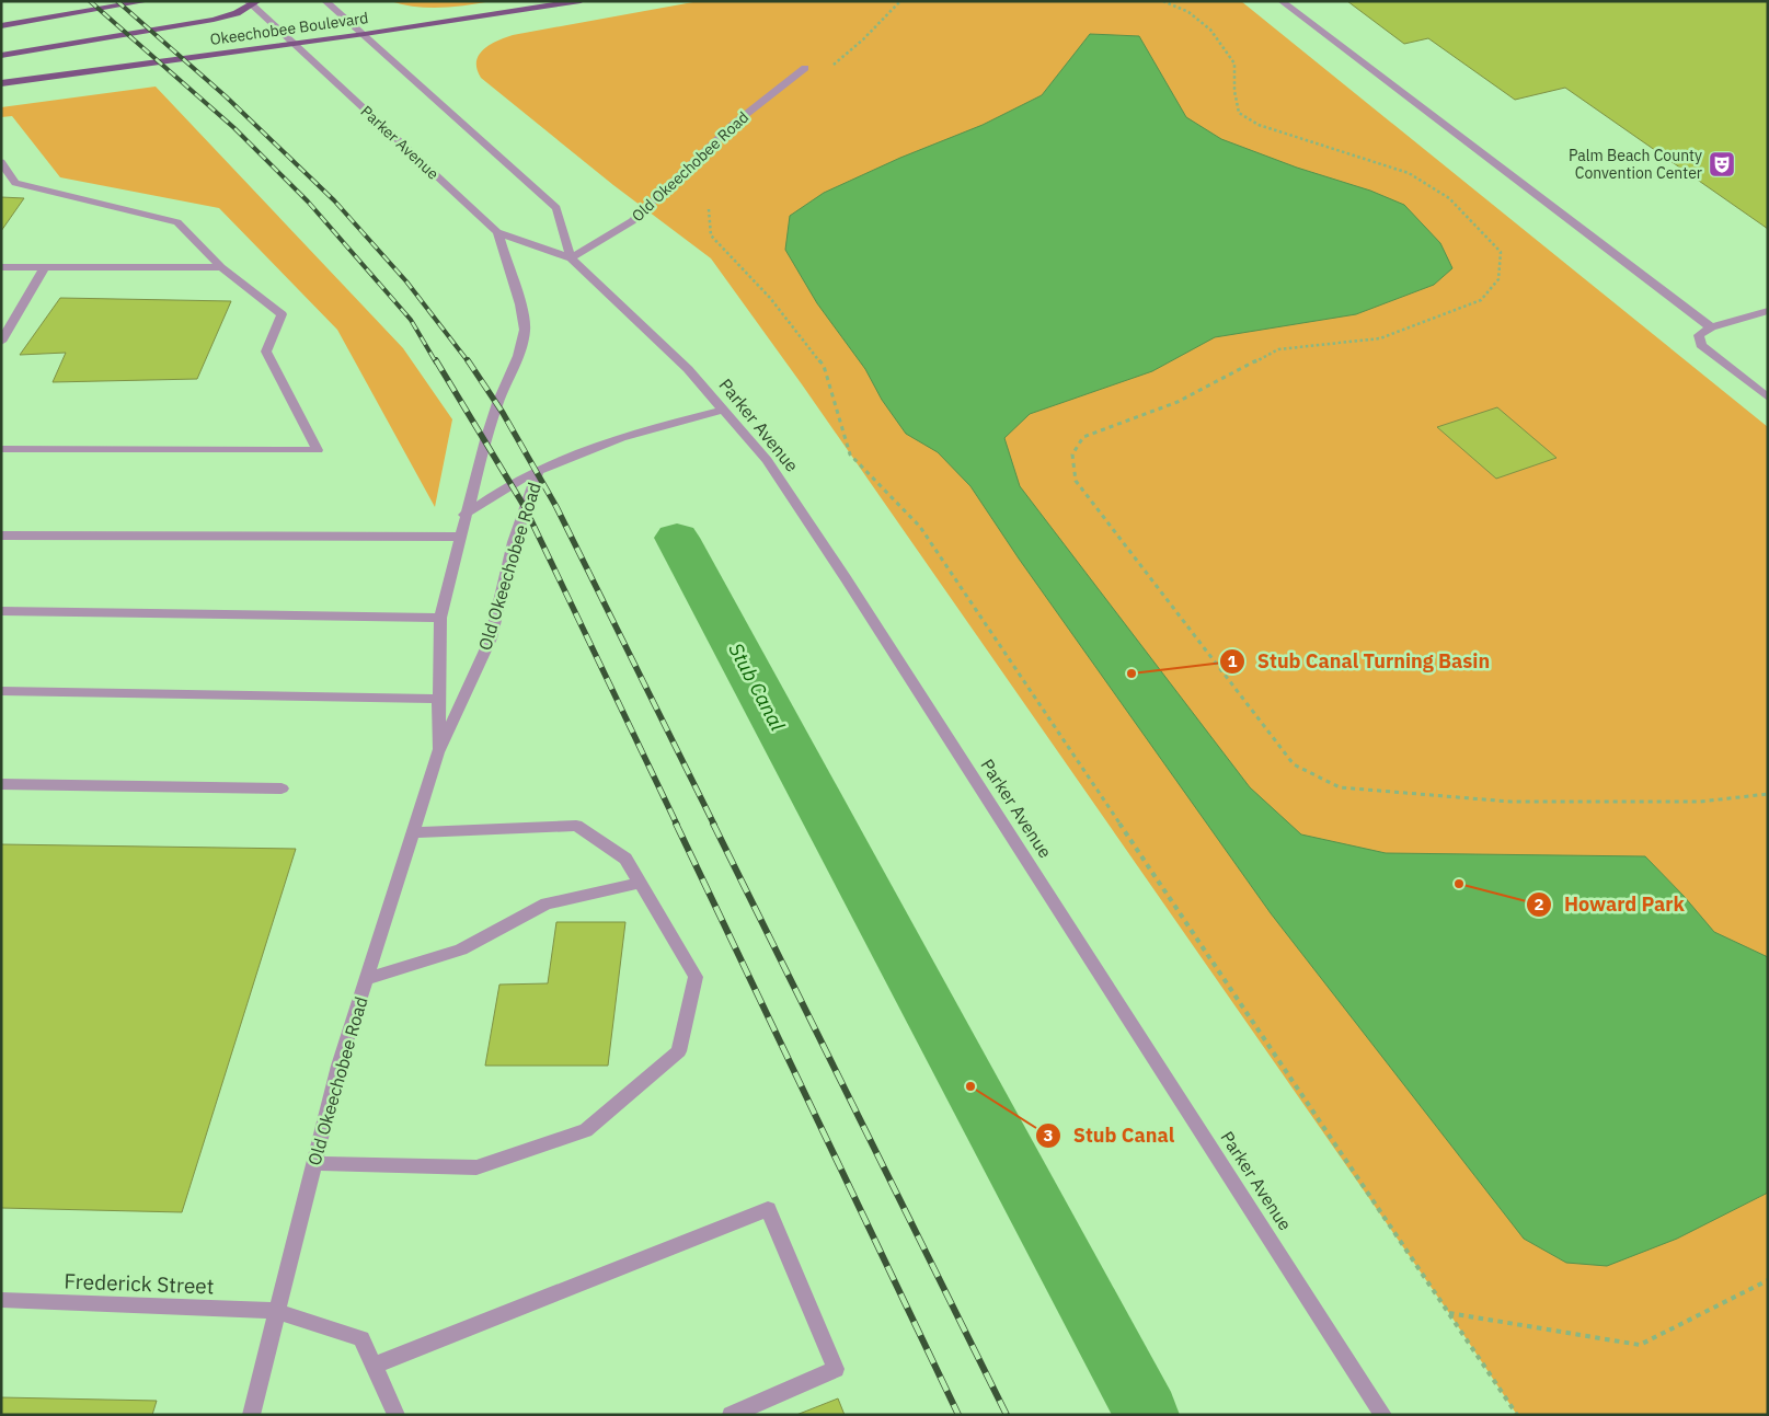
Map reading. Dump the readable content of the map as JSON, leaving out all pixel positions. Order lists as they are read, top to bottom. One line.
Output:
{"streets":{"main road":["Okeechobee Boulevard"],"street":["Parker Avenue","Old Okeechobee Road","Frederick Street"]},"crossings":[["Okeechobee Boulevard","Parker Avenue"],["Parker Avenue","Old Okeechobee Road"],["Old Okeechobee Road","Frederick Street"]],"water":["Stub Canal"],"places":{"theatre":["Palm Beach County Convention Center"],"other":["Stub Canal Turning Basin","Howard Park","Stub Canal"]}}
